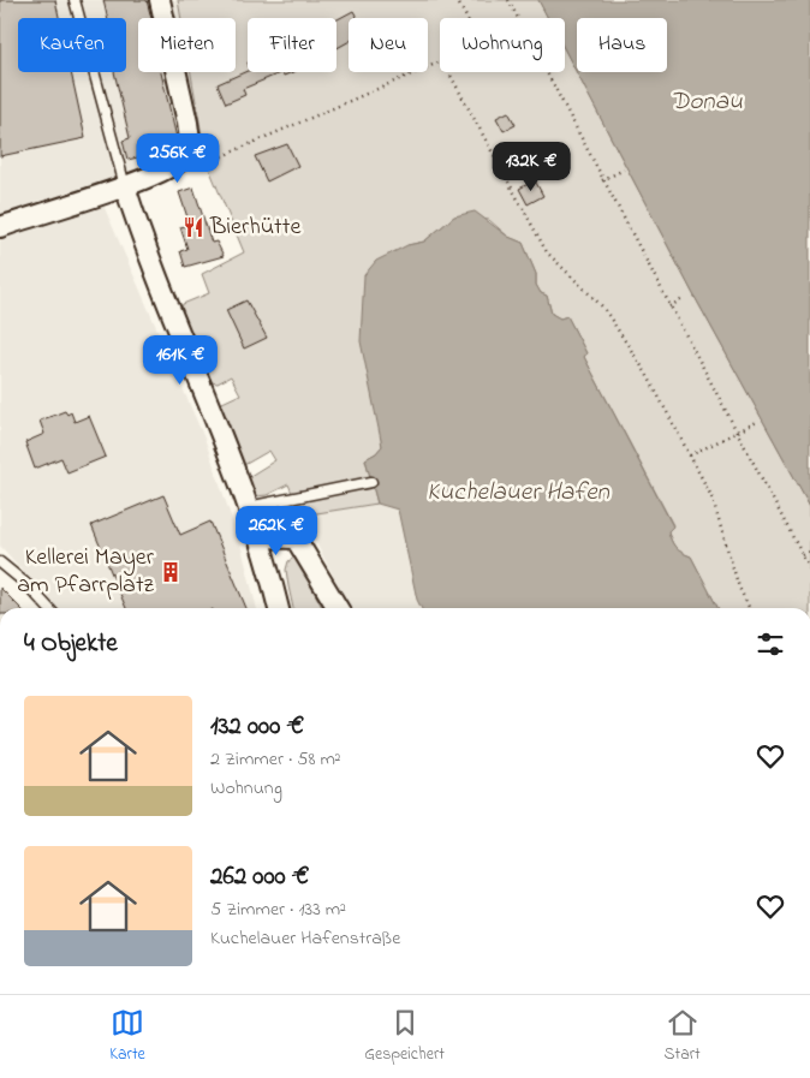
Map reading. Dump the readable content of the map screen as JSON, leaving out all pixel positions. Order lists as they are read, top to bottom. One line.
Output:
{"water":["Donau","Kuchelauer Hafen"],"places":{"restaurant":["Bierhütte"],"building":["Kellerei Mayer am Pfarrplatz"]},"page":{"chip":["Kaufen","Mieten","Filter","Neu","Wohnung","Haus"],"price":["256K €","132K €","161K €","262K €"],"heading":"4 Objekte","list":[{"name":"132 000 €","note":"2 Zimmer · 58 m² · Wohnung"},{"name":"262 000 €","note":"5 Zimmer · 133 m² · Kuchelauer Hafenstraße"}],"tabs":["Karte","Gespeichert","Start"]}}
